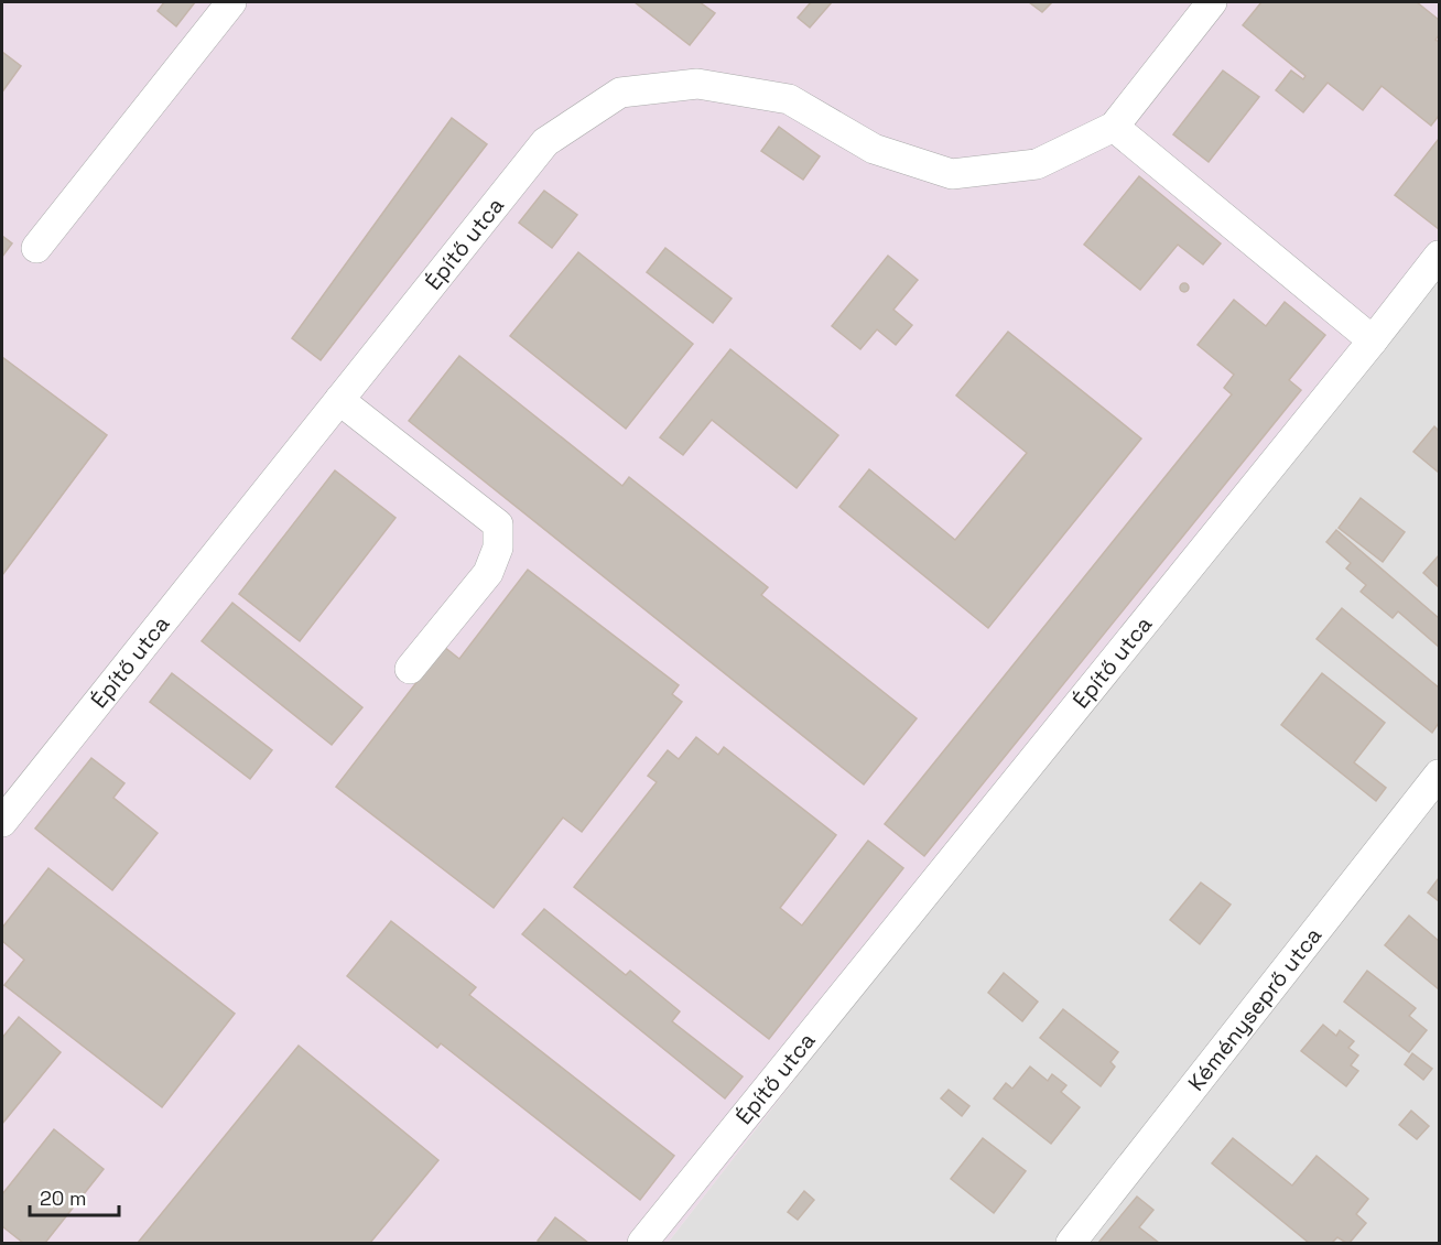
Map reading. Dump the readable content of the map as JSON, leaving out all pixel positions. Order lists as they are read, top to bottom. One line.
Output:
{"streets":{"street":["Építő utca","Kéményseprő utca"]},"scale_bar":"20 m"}
